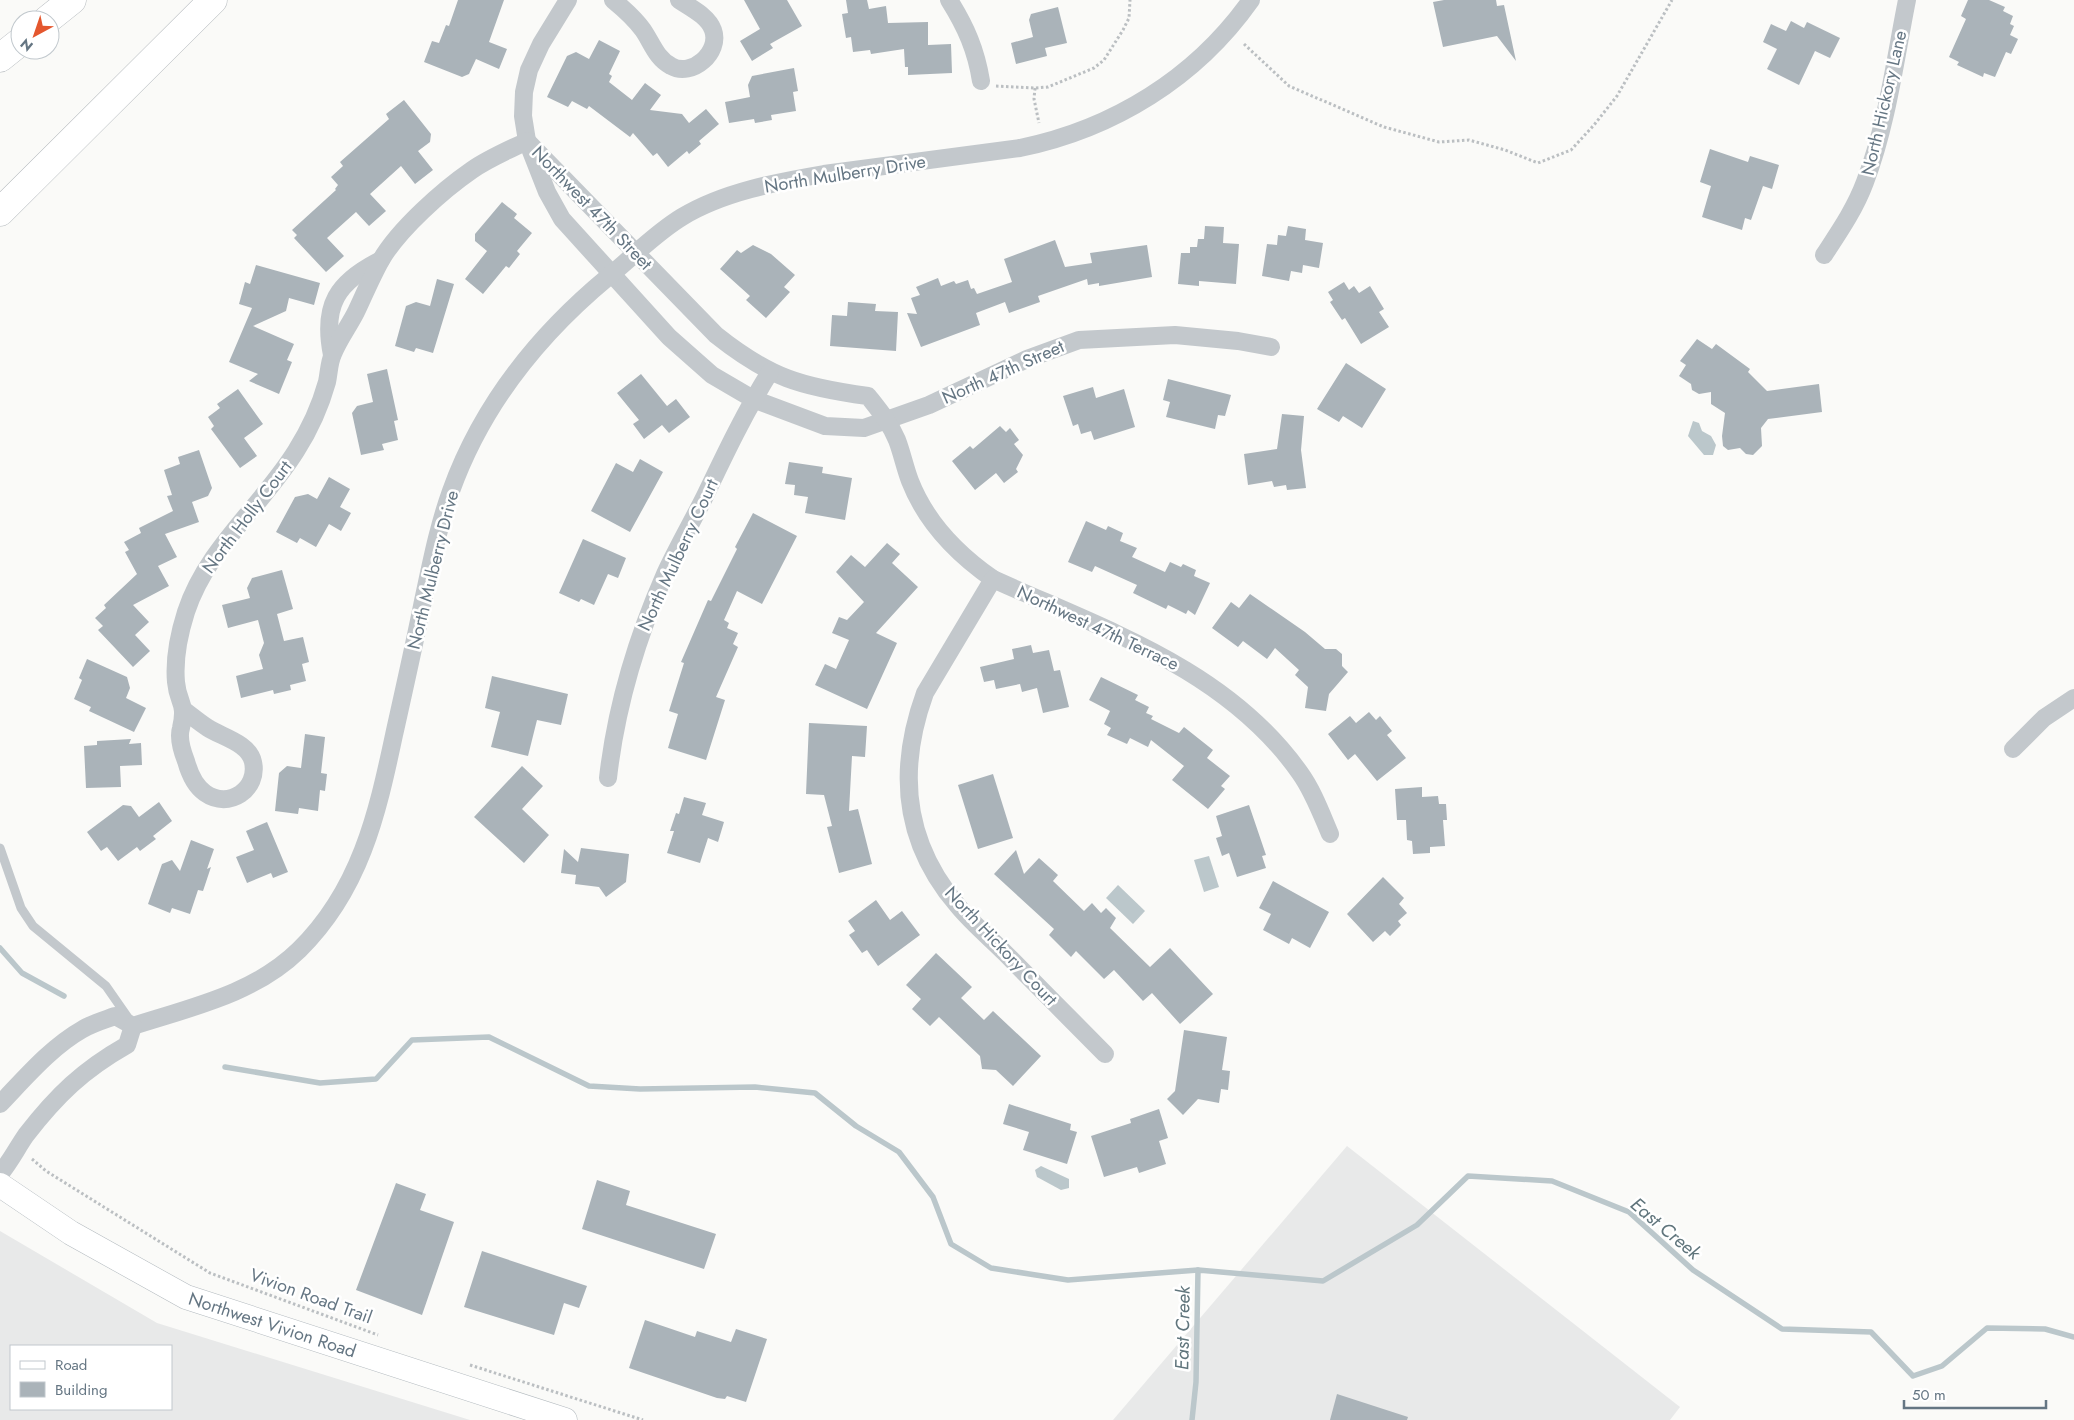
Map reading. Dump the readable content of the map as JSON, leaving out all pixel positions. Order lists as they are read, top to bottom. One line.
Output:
{"streets":{"main road":["Northwest Vivion Road"],"street":["North Hickory Lane","North Mulberry Drive","Northwest 47th Street","North 47th Street","North Holly Court","North Mulberry Court","Northwest 47th Terrace","North Hickory Court"],"path":["Vivion Road Trail"]},"crossings":[["North Mulberry Drive","Northwest 47th Street"],["Northwest 47th Street","North 47th Street"],["Northwest 47th Street","North Holly Court"],["Northwest 47th Street","North Mulberry Court"],["Northwest 47th Street","Northwest 47th Terrace"],["Northwest 47th Terrace","North Hickory Court"]],"water":["East Creek"],"legend":["Road","Building"],"scale_bar":"50 m","north":"bottom left"}
